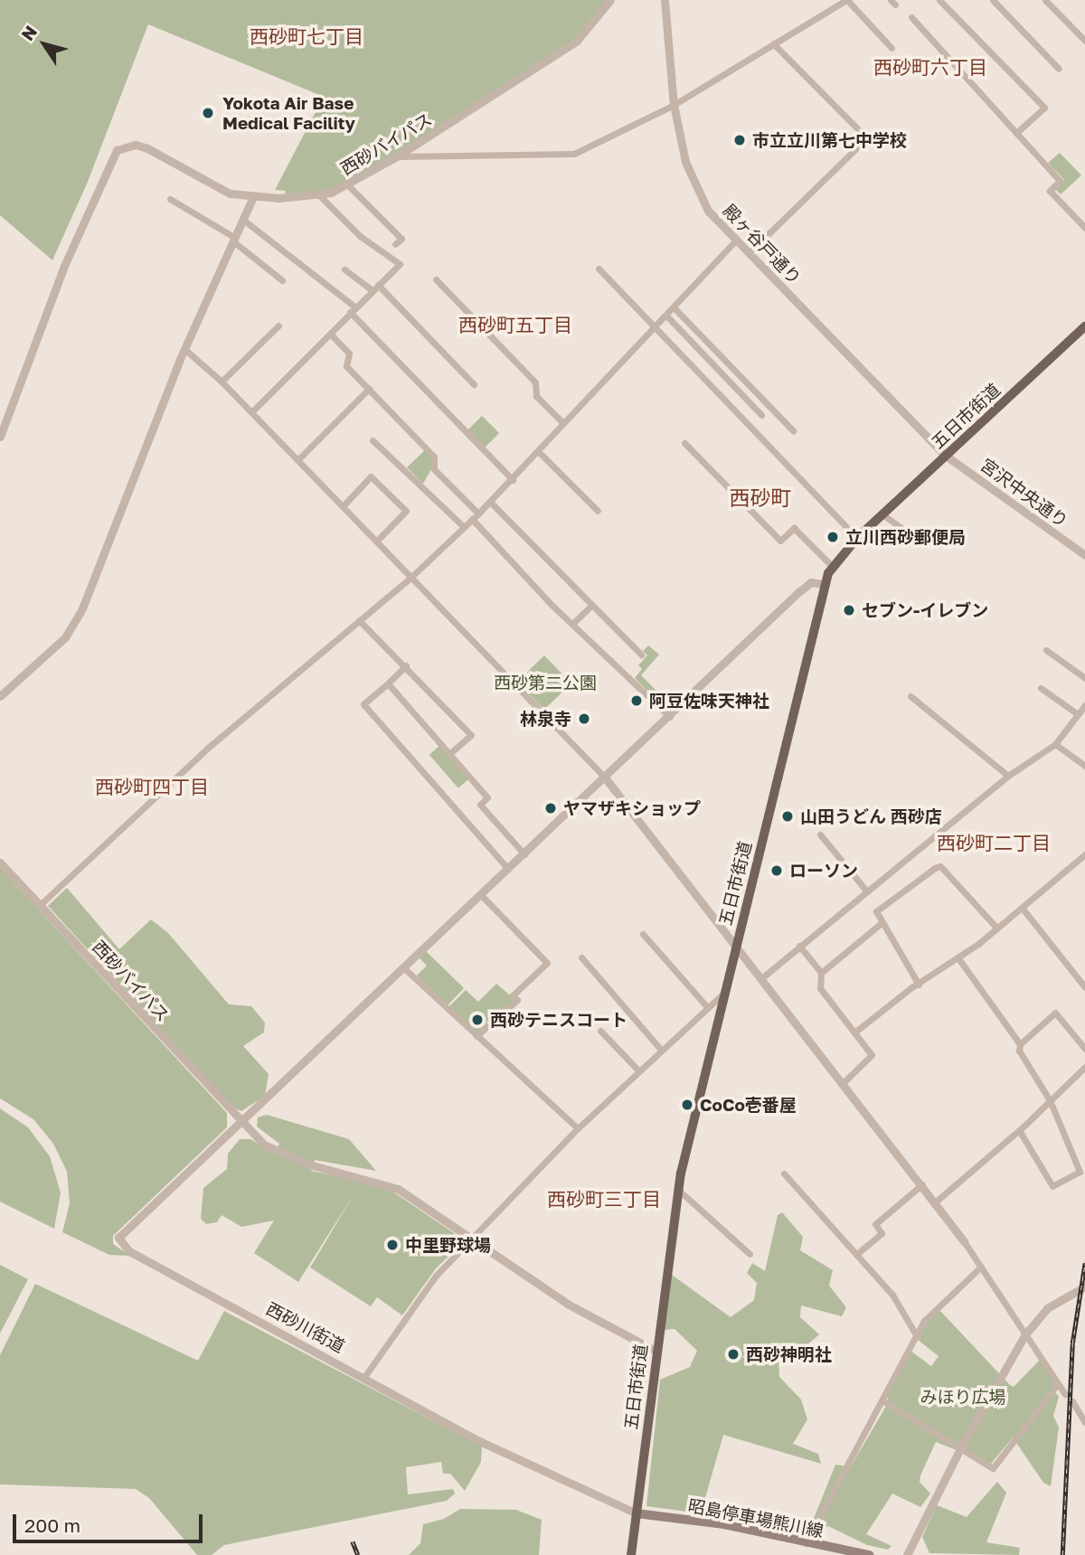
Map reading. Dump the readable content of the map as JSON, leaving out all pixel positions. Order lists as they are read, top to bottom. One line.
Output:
{"streets":{"main road":["五日市街道","昭島停車場熊川線"],"street":["西砂バイパス","殿ヶ谷戸通り","宮沢中央通り","西砂川街道"]},"crossings":[["西砂バイパス","五日市街道"],["西砂バイパス","西砂川街道"],["殿ヶ谷戸通り","五日市街道"],["殿ヶ谷戸通り","宮沢中央通り"],["五日市街道","宮沢中央通り"],["五日市街道","西砂川街道"],["五日市街道","昭島停車場熊川線"],["西砂川街道","昭島停車場熊川線"]],"districts":["西砂町七丁目","西砂町六丁目","西砂町五丁目","西砂町","西砂町四丁目","西砂町二丁目","西砂町三丁目"],"parks":["西砂第二公園","みほり広場"],"places":["Yokota Air Base Medical Facility","市立立川第七中学校","立川西砂郵便局","セブン-イレブン","阿豆佐味天神社","林泉寺","ヤマザキショップ","山田うどん 西砂店","ローソン","西砂テニスコート","CoCo壱番屋","中里野球場","西砂神明社"],"scale_bar":"200 m","north":"top left"}
